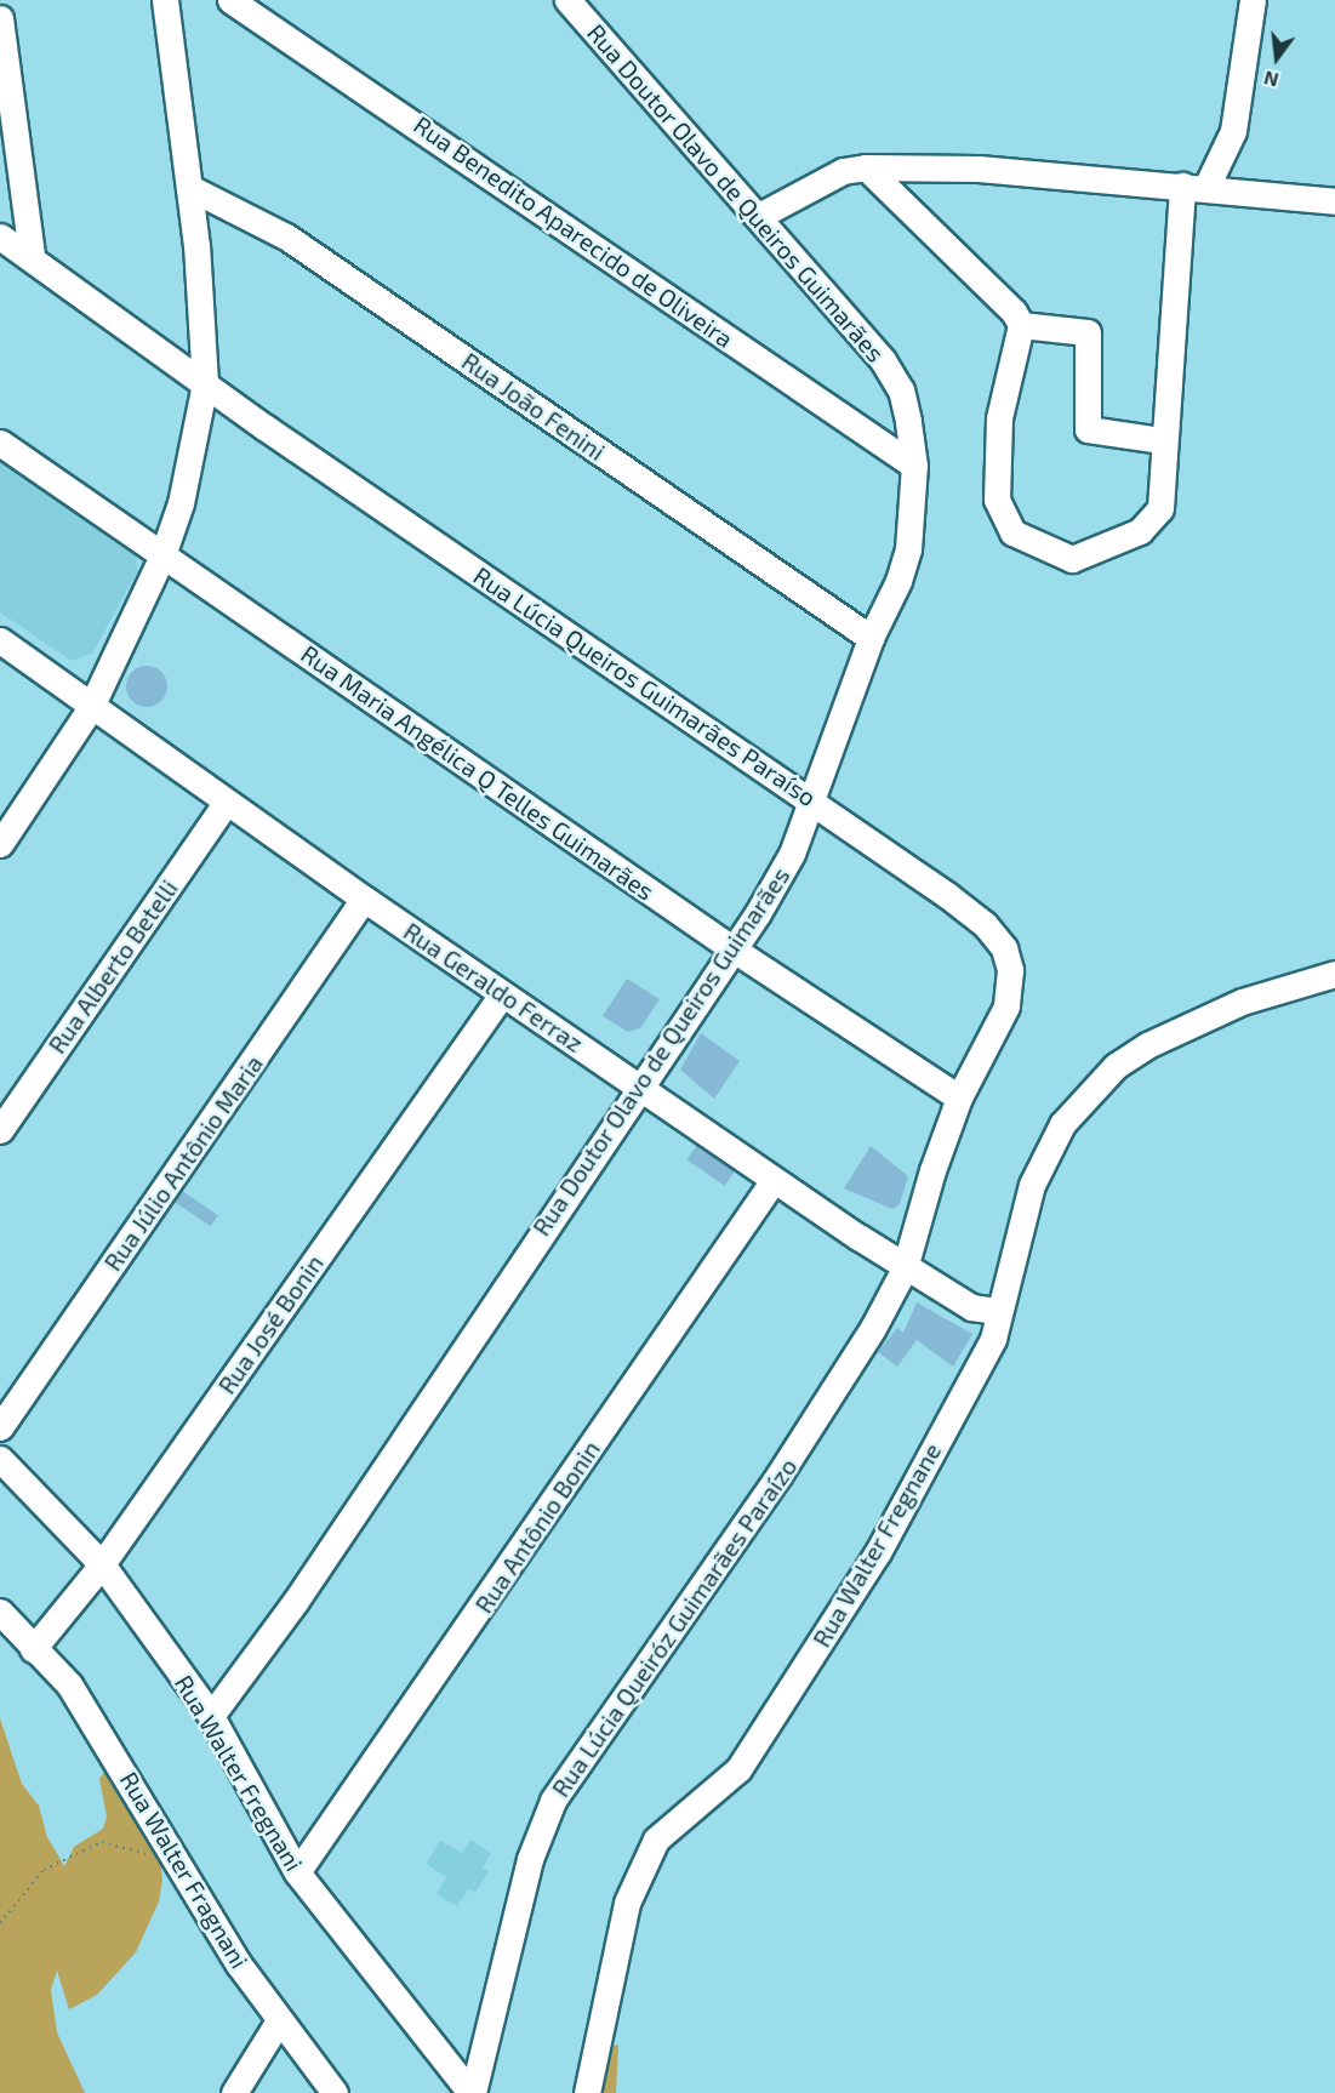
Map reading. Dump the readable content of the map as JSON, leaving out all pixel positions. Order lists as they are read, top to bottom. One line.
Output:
{"streets":{"street":["Rua Doutor Olavo de Queiros Guimarães","Rua Benedito Aparecido de Oliveira","Rua João Fenini","Rua Lúcia Queiros Guimarães Paraíso","Rua Maria Angélica Q Telles Guimarães","Rua Alberto Betelli","Rua Geraldo Ferraz","Rua Júlio Antônio Maria","Rua José Bonin","Rua Antônio Bonin","Rua Walter Fregnane","Rua Lúcia Queiróz Guimarães Paraízo","Rua Walter Fregnani","Rua Walter Fragnani"]},"crossings":[["Rua Doutor Olavo de Queiros Guimarães","Rua Benedito Aparecido de Oliveira"],["Rua Doutor Olavo de Queiros Guimarães","Rua João Fenini"],["Rua Doutor Olavo de Queiros Guimarães","Rua Lúcia Queiros Guimarães Paraíso"],["Rua Doutor Olavo de Queiros Guimarães","Rua Maria Angélica Q Telles Guimarães"],["Rua Doutor Olavo de Queiros Guimarães","Rua Geraldo Ferraz"],["Rua Doutor Olavo de Queiros Guimarães","Rua Walter Fregnani"],["Rua Lúcia Queiros Guimarães Paraíso","Rua Maria Angélica Q Telles Guimarães"],["Rua Lúcia Queiros Guimarães Paraíso","Rua Geraldo Ferraz"],["Rua Lúcia Queiros Guimarães Paraíso","Rua Lúcia Queiróz Guimarães Paraízo"],["Rua Alberto Betelli","Rua Geraldo Ferraz"],["Rua Geraldo Ferraz","Rua Júlio Antônio Maria"],["Rua Geraldo Ferraz","Rua José Bonin"],["Rua Geraldo Ferraz","Rua Antônio Bonin"],["Rua Geraldo Ferraz","Rua Walter Fregnane"],["Rua Geraldo Ferraz","Rua Lúcia Queiróz Guimarães Paraízo"],["Rua José Bonin","Rua Walter Fregnani"],["Rua José Bonin","Rua Walter Fragnani"],["Rua Antônio Bonin","Rua Walter Fregnani"],["Rua Lúcia Queiróz Guimarães Paraízo","Rua Walter Fregnani"]],"north":"bottom"}
